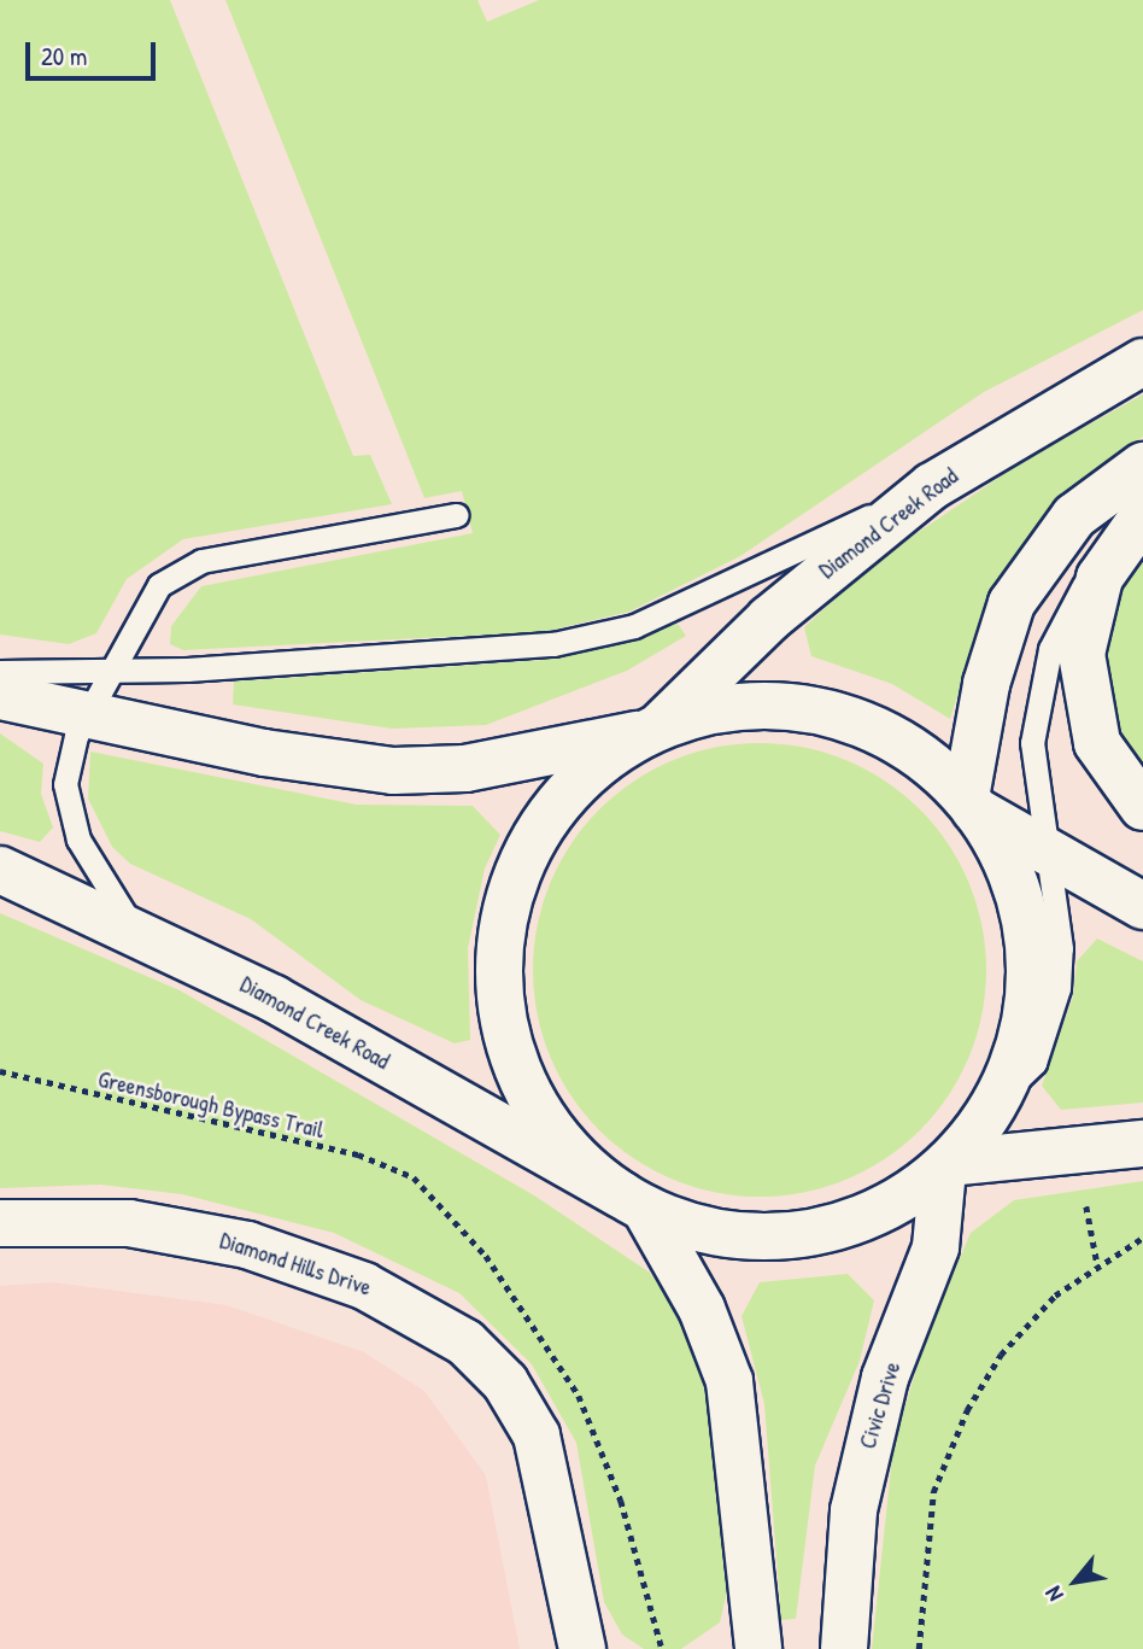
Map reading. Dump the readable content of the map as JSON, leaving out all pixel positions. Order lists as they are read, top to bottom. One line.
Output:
{"streets":{"main road":["Diamond Creek Road","Diamond Hills Drive","Civic Drive"],"path":["Greensborough Bypass Trail"]},"scale_bar":"20 m","north":"bottom left"}
